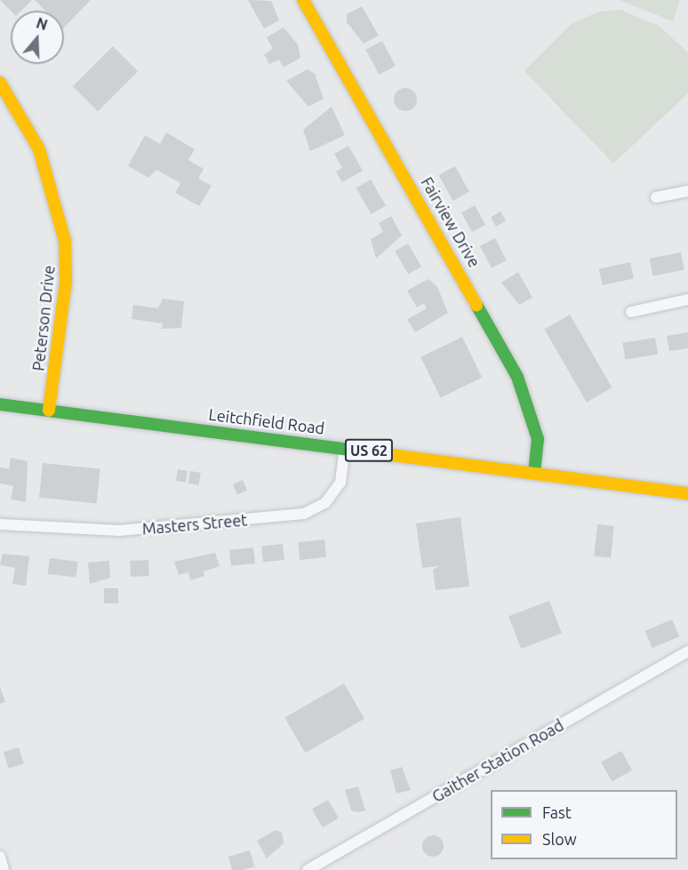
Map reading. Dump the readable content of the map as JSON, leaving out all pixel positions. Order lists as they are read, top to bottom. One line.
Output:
{"streets":{"street":["Fairview Drive","Peterson Drive","Leitchfield Road","US 62","Masters Street","Gaither Station Road"]},"crossings":[["Fairview Drive","Leitchfield Road"],["Peterson Drive","Leitchfield Road"],["Leitchfield Road","Masters Street"]],"legend":["Fast","Slow"],"north":"top"}
